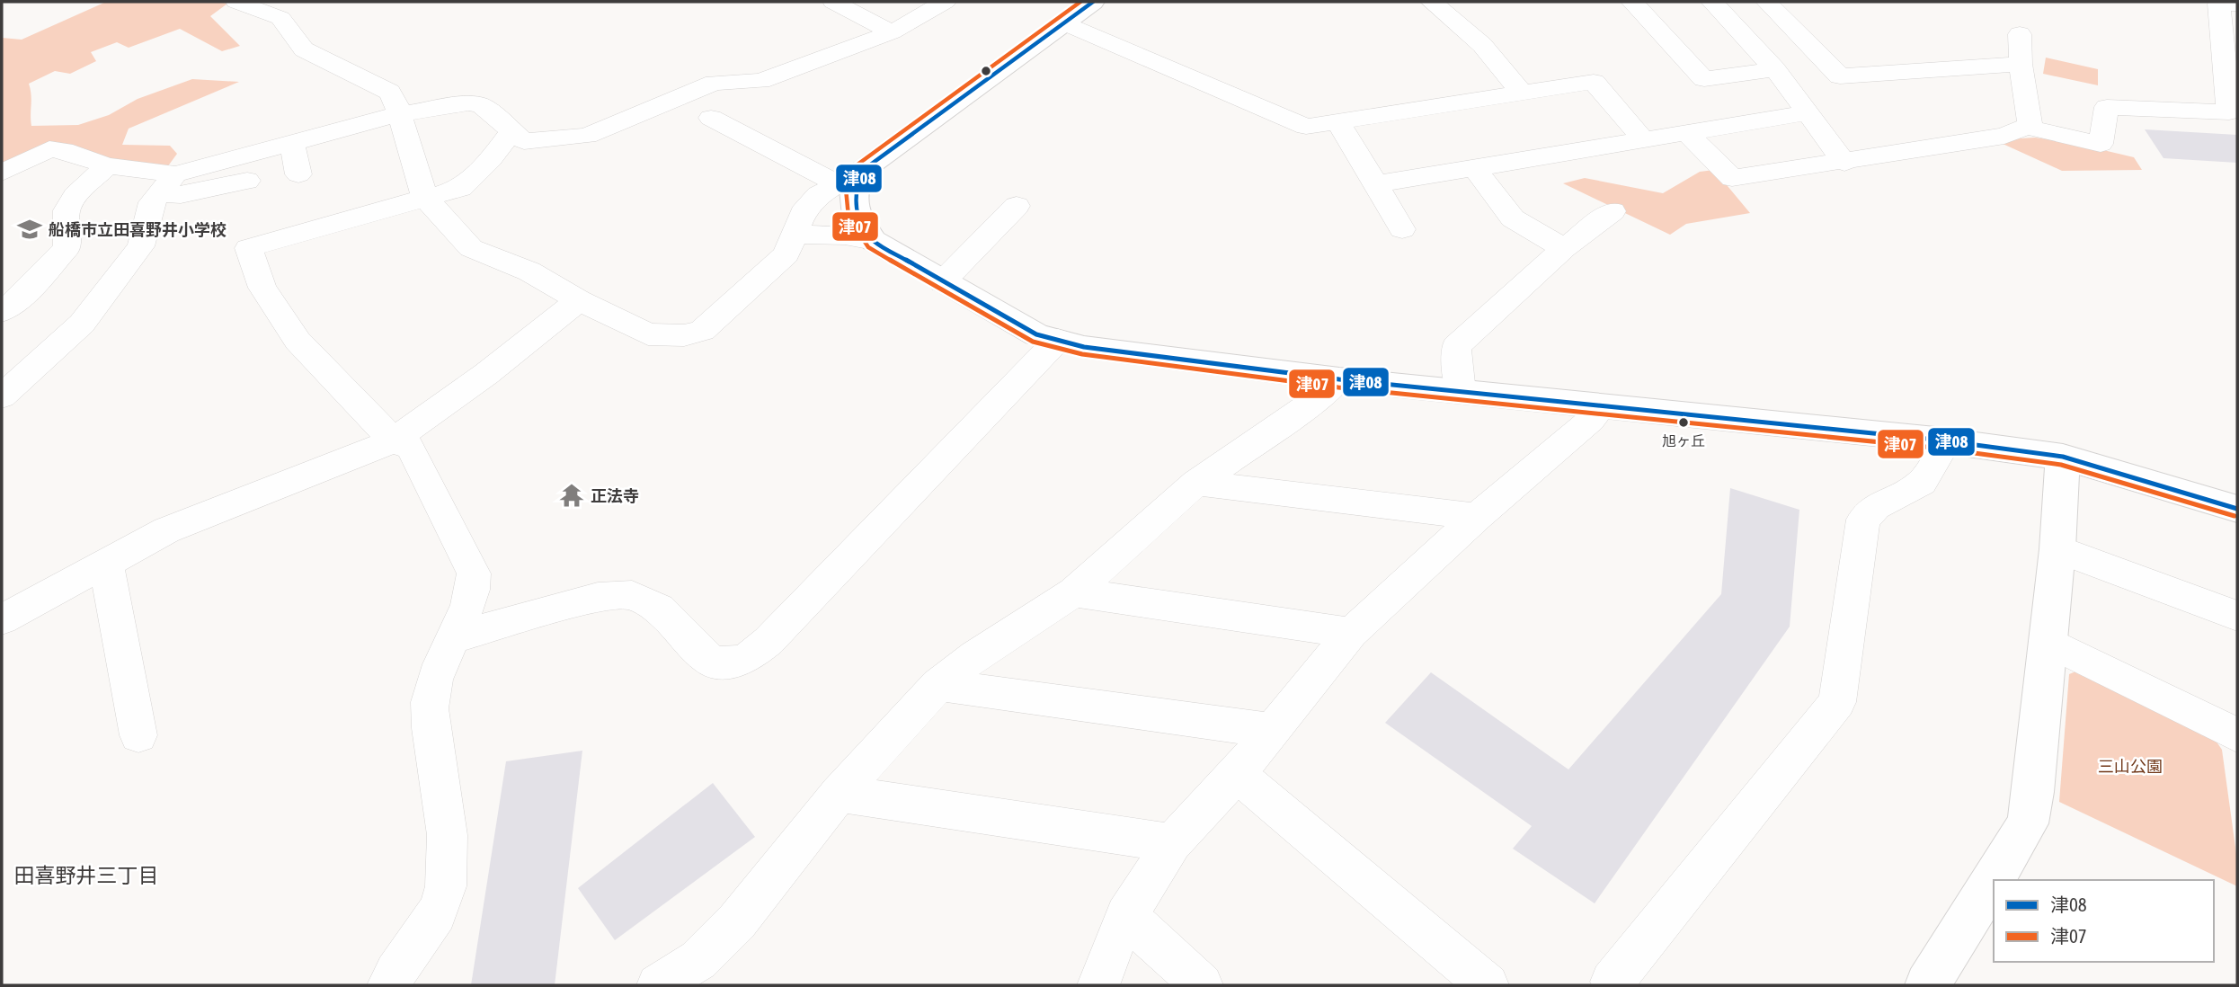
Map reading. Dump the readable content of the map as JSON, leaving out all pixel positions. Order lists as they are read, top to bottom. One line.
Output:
{"districts":["田喜野井三丁目"],"parks":["三山公園"],"places":{"school or university":["船橋市立田喜野井小学校"],"other":["旭ヶ丘"],"temple":["正法寺"]},"lines":["transit line 津08","transit line 津07"],"legend":["津08","津07"]}
